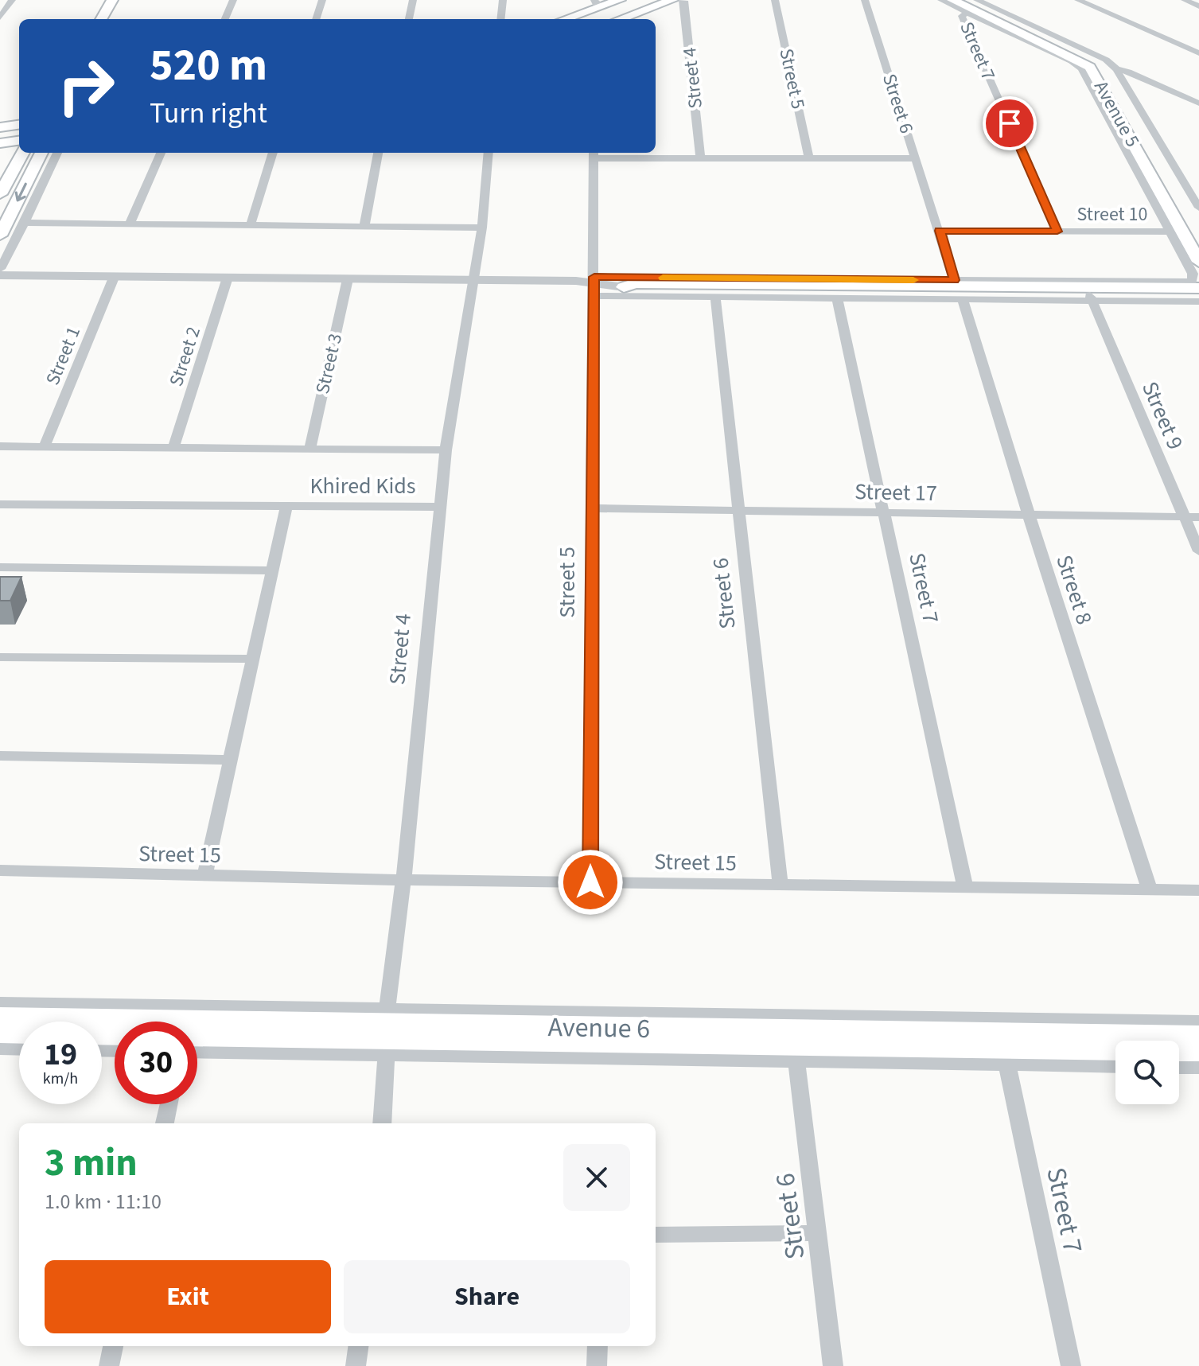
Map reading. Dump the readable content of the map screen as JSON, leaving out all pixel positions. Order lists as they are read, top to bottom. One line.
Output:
{"streets":{"main road":["Avenue 5","Avenue 6"],"street":["Street 7","Street 4","Street 5","Street 6","Street 10","Street 1","Street 2","Street 3","Street 9","Khired Kids","Street 17","Street 8","Street 15"]},"crossings":[["Street 7","Avenue 5"],["Street 7","Street 10"],["Street 7","Street 17"],["Street 7","Street 15"],["Street 4","Khired Kids"],["Street 4","Street 15"],["Street 4","Avenue 6"],["Street 5","Street 17"],["Street 5","Street 15"],["Street 6","Street 10"],["Street 6","Street 17"],["Street 6","Street 15"],["Street 9","Street 17"],["Street 17","Street 8"],["Street 8","Street 15"]],"page":{"turn":["520 m","Turn right"],"speed":"19 km/h","limit":"30","heading":["3 min","1.0 km · 11:10"],"buttons":["Exit","Share"]}}
